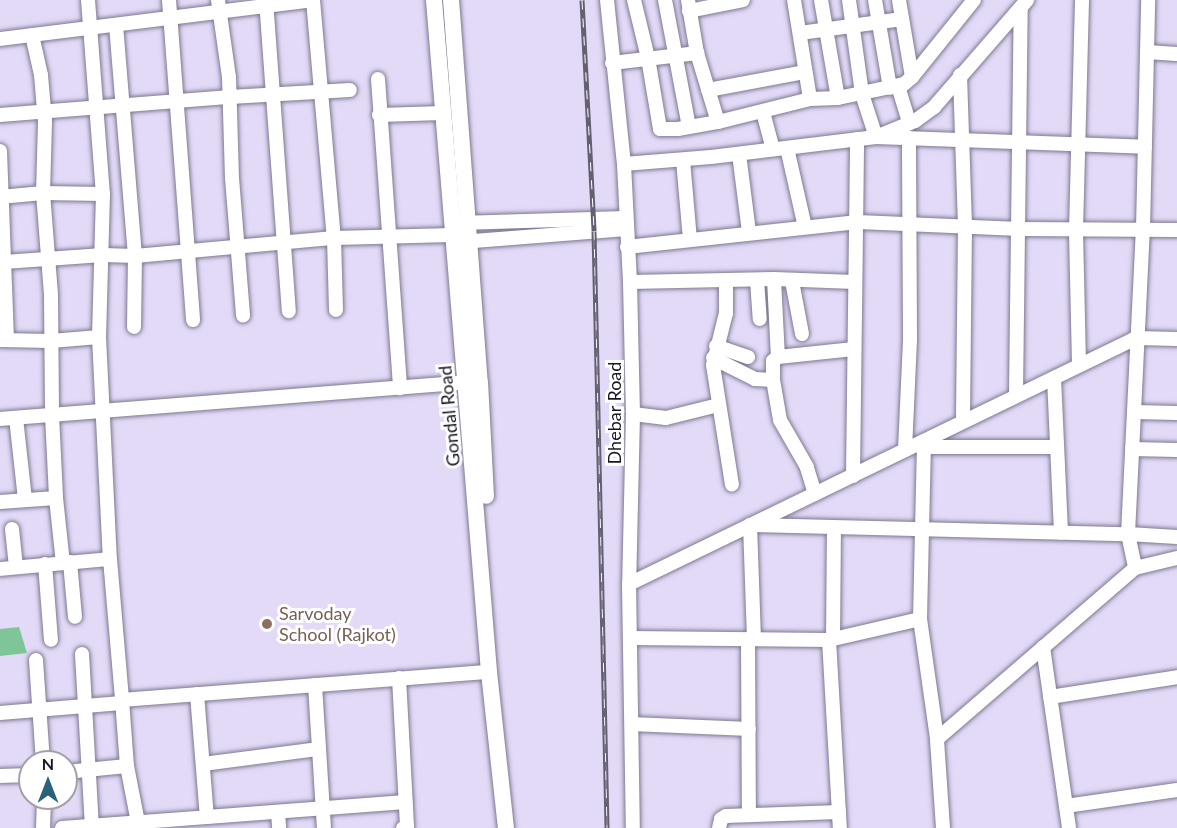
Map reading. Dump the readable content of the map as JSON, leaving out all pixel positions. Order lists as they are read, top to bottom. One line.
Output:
{"streets":{"main road":["Gondal Road"],"street":["Dhebar Road"]},"places":["Sarvoday School (Rajkot)"],"north":"top"}
